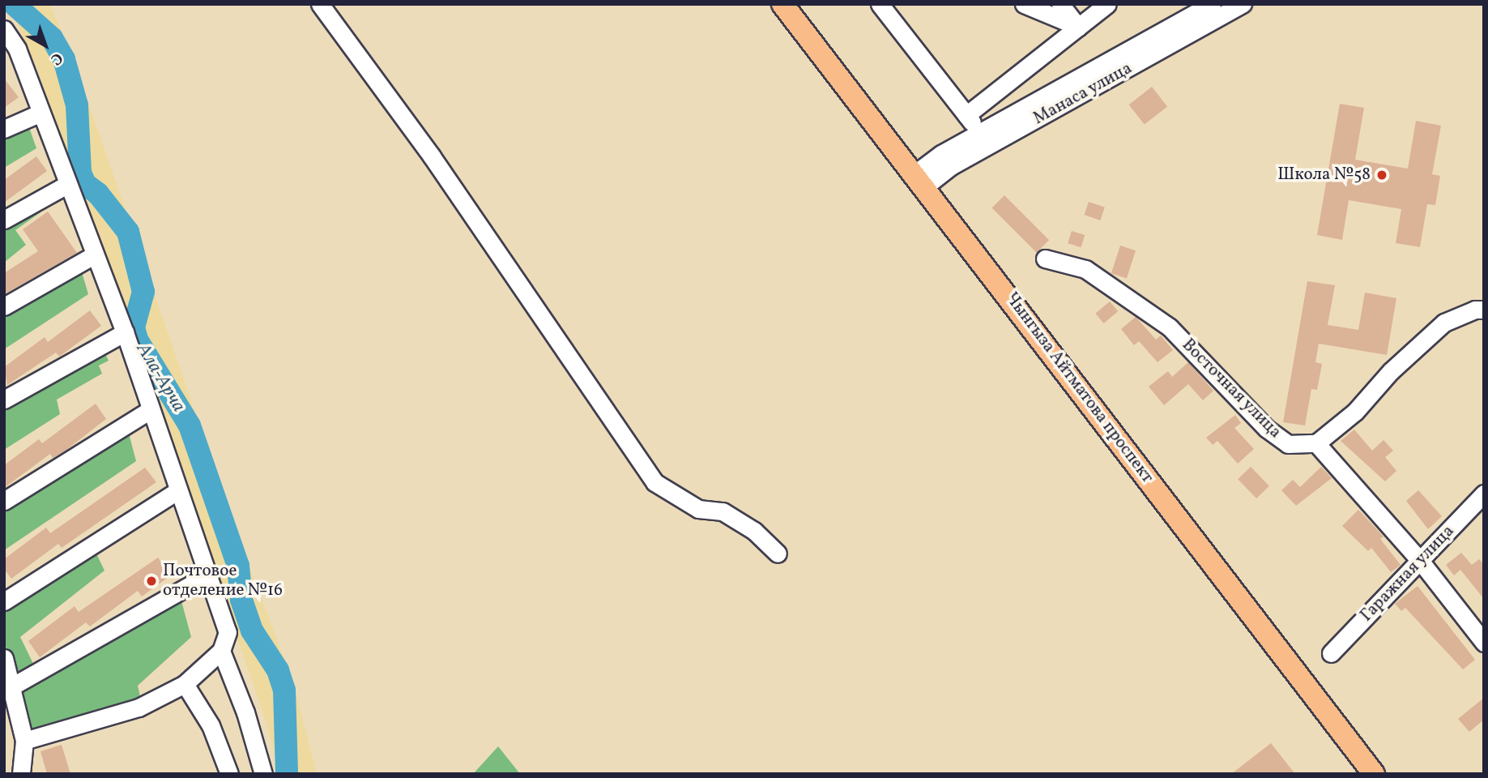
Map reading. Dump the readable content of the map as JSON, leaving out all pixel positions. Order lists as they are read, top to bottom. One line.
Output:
{"streets":{"main road":["Чынгыза Айтматова проспект"],"street":["Манаса улица","Восточная улица","Гаражная улица"]},"crossings":[["Манаса улица","Чынгыза Айтматова проспект"]],"water":["Ала-Арча"],"places":["Школа №58","Почтовое отделение №16"],"north":"bottom right"}
